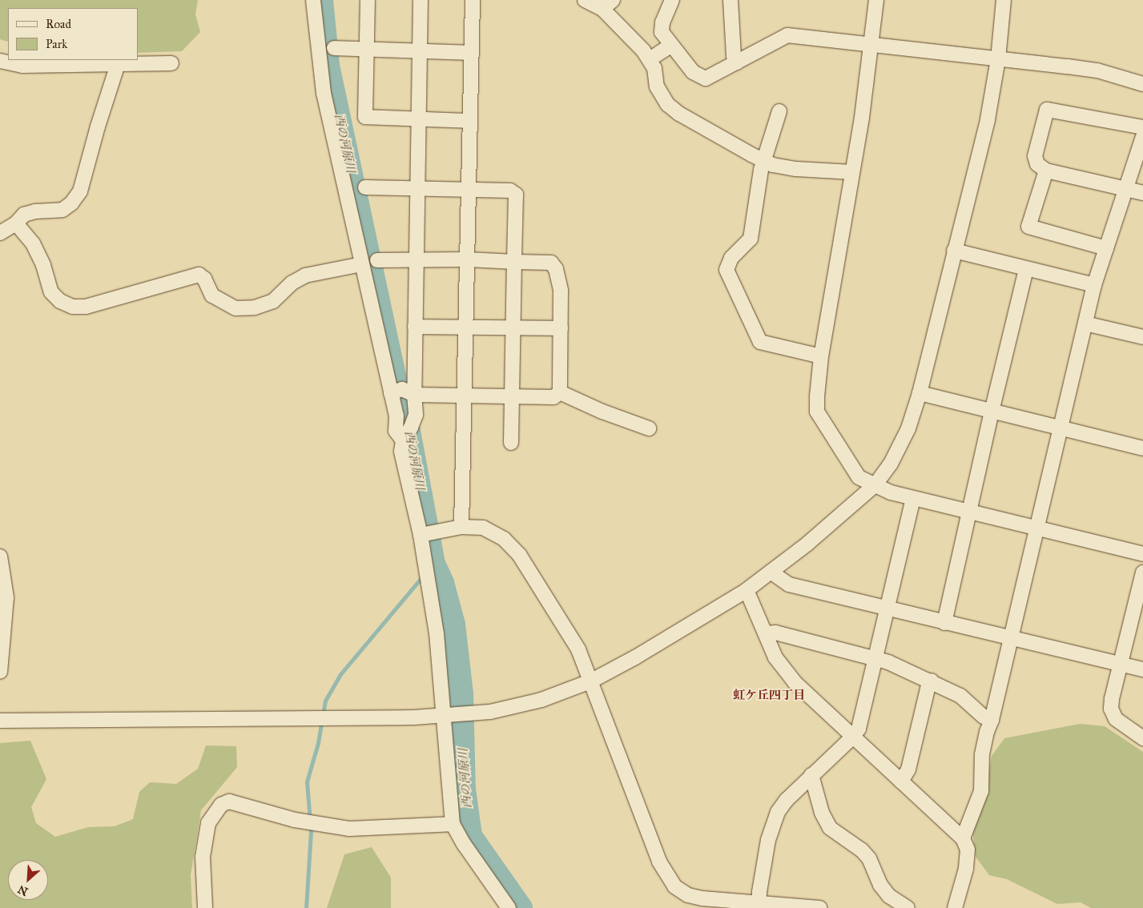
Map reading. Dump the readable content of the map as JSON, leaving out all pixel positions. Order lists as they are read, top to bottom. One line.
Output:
{"districts":["虹ケ丘四丁目"],"water":["西の河原川"],"legend":["Road","Park"],"north":"bottom left"}
